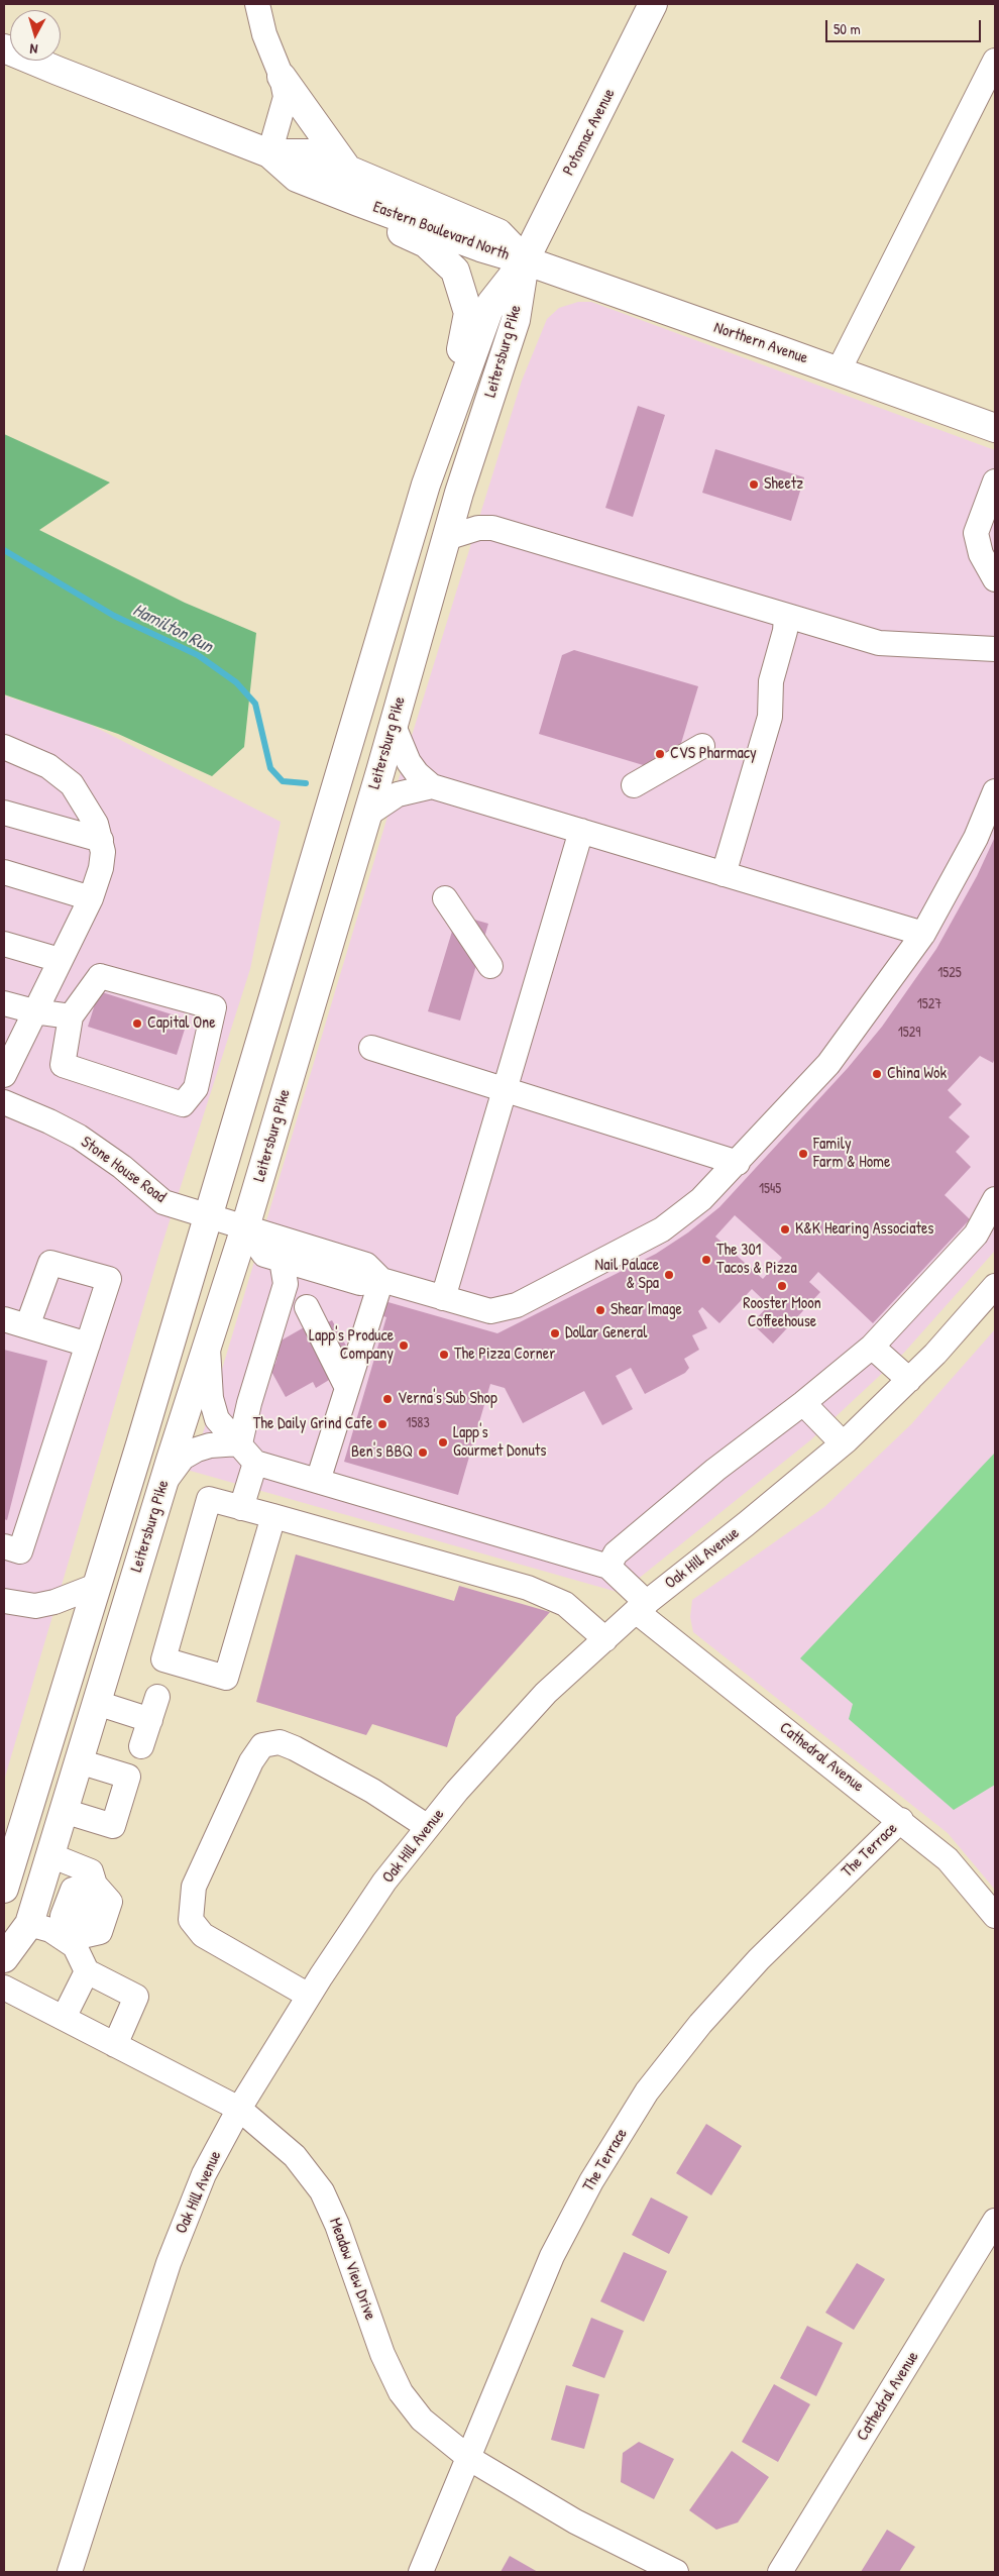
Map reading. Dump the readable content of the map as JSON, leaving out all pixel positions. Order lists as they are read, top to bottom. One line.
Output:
{"streets":{"main road":["Potomac Avenue","Eastern Boulevard North","Northern Avenue","Leitersburg Pike"],"street":["Stone House Road","Oak Hill Avenue","Cathedral Avenue","The Terrace","Meadow View Drive"]},"crossings":[["Potomac Avenue","Eastern Boulevard North"],["Potomac Avenue","Northern Avenue"],["Potomac Avenue","Leitersburg Pike"],["Eastern Boulevard North","Northern Avenue"],["Eastern Boulevard North","Leitersburg Pike"],["Northern Avenue","Leitersburg Pike"],["Leitersburg Pike","Stone House Road"],["Oak Hill Avenue","Cathedral Avenue"],["Oak Hill Avenue","Meadow View Drive"],["Cathedral Avenue","The Terrace"],["The Terrace","Meadow View Drive"]],"water":["Hamilton Run"],"places":["Sheetz","CVS Pharmacy","Capital One","China Wok","Family Farm & Home","K&K Hearing Associates","The 301 Tacos & Pizza","Nail Palace & Spa","Rooster Moon Coffeehouse","Shear Image","Dollar General","Lapp's Produce Company","The Pizza Corner","Verna's Sub Shop","The Daily Grind Cafe","Lapp's Gourmet Donuts","Ben's BBQ"],"house_numbers":["1525","1527","1529","1545","1583"],"scale_bar":"50 m","north":"bottom"}
